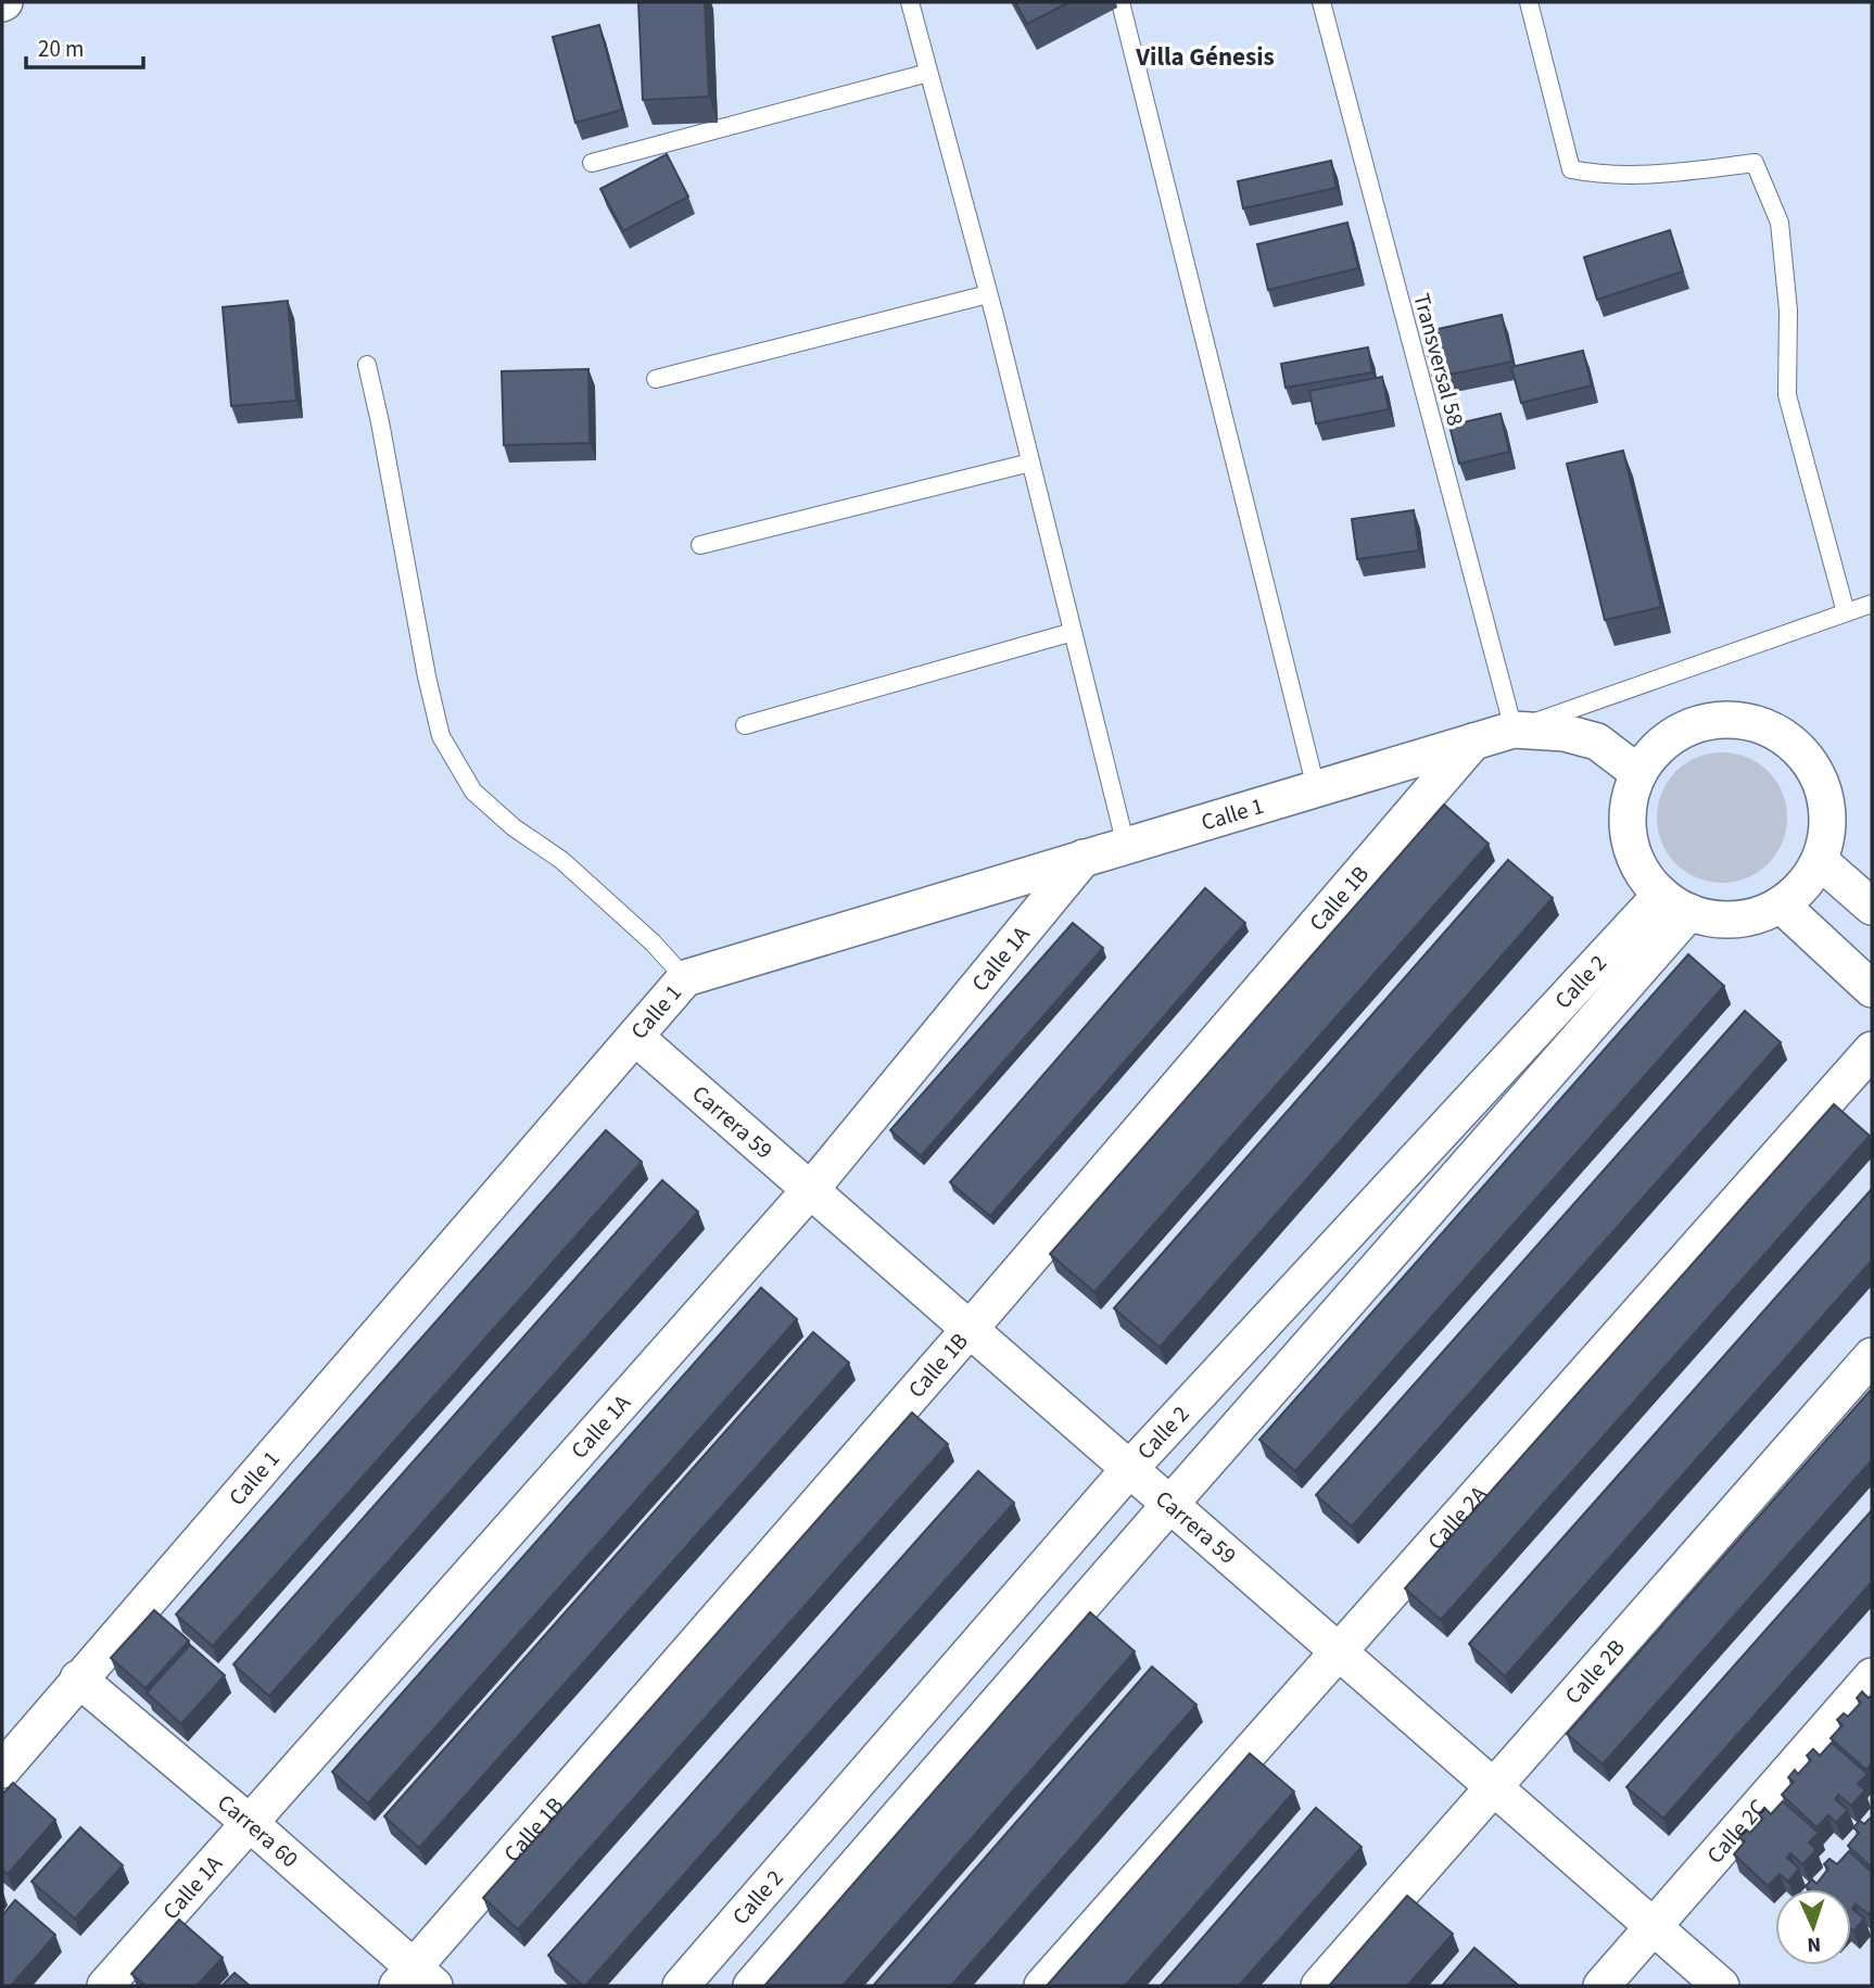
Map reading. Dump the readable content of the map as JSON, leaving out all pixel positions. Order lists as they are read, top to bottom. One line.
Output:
{"streets":{"street":["Calle 1","Calle 1B","Calle 1A","Calle 2","Carrera 59","Calle 2A","Calle 2B","Carrera 60","Calle 2C"],"lane":["Transversal 58"]},"crossings":[["Transversal 58","Calle 1"],["Calle 1","Calle 1B"],["Calle 1","Calle 1A"],["Calle 1","Calle 2"],["Calle 1","Carrera 59"],["Calle 1","Carrera 60"],["Calle 1B","Carrera 59"],["Calle 1B","Carrera 60"],["Calle 1A","Carrera 59"],["Calle 1A","Carrera 60"],["Calle 2","Carrera 59"],["Carrera 59","Calle 2A"],["Carrera 59","Calle 2B"],["Carrera 59","Calle 2C"]],"districts":["Villa Génesis"],"scale_bar":"20 m","north":"bottom"}
